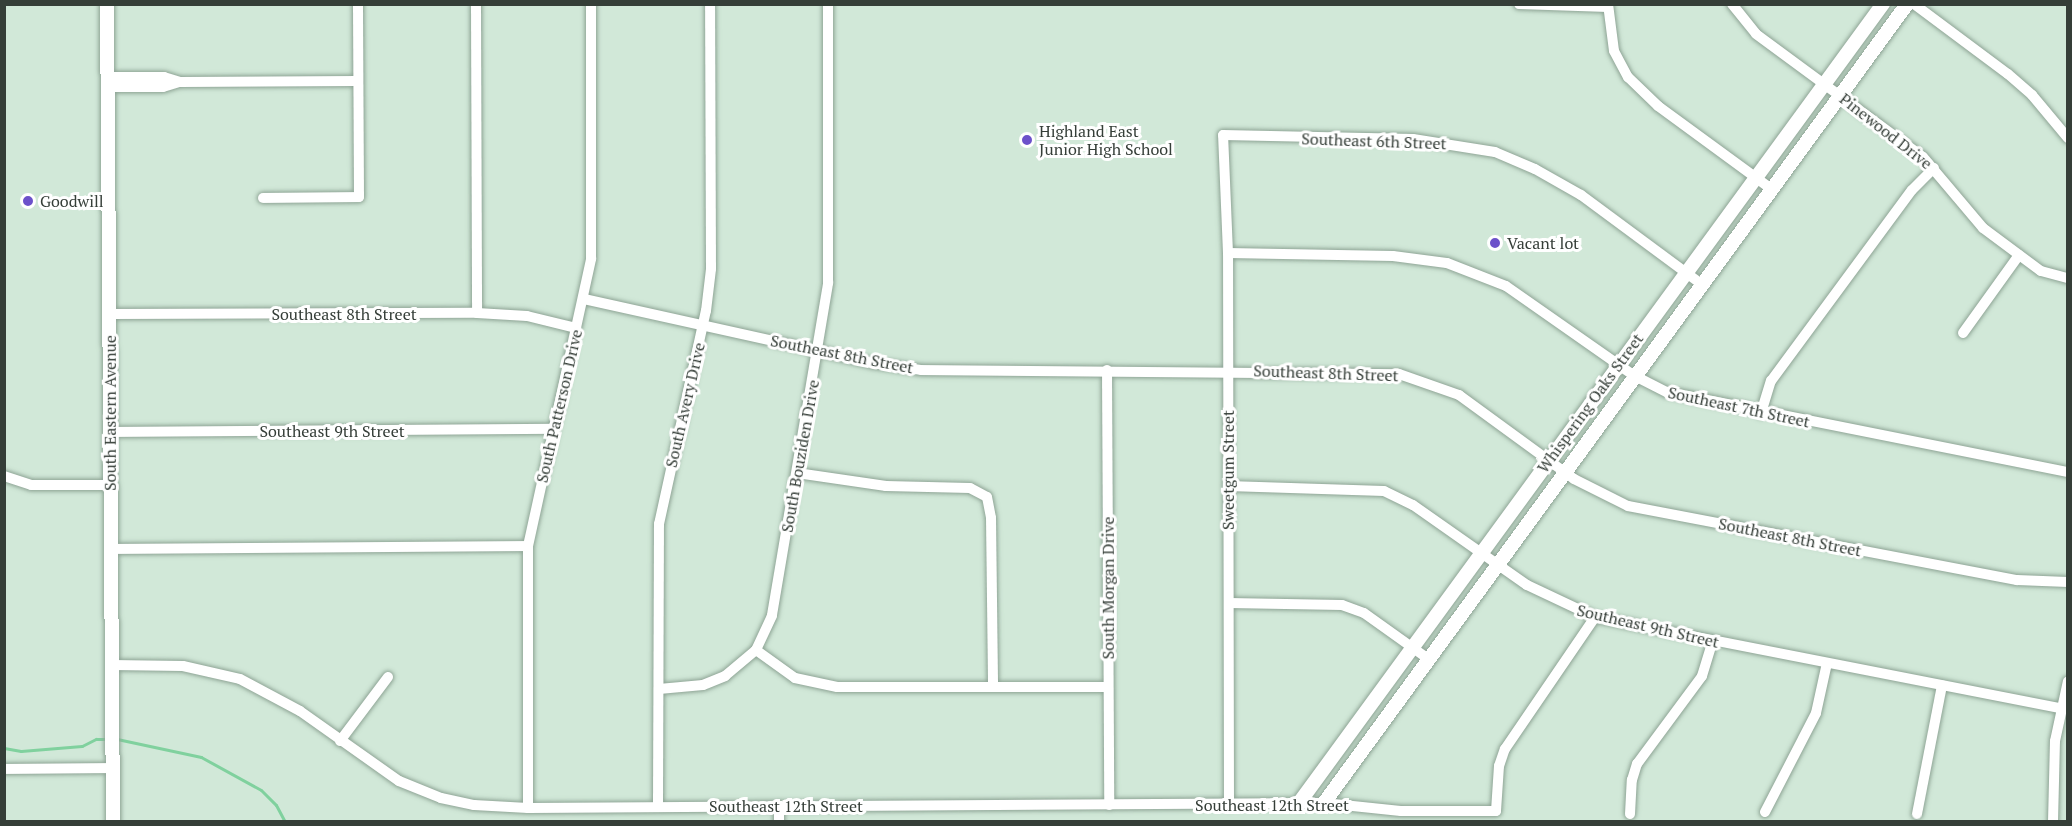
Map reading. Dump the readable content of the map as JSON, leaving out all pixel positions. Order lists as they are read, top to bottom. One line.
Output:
{"streets":{"street":["Pinewood Drive","Southeast 6th Street","Southeast 8th Street","Whispering Oaks Street","South Avery Drive","South Patterson Drive","Southeast 7th Street","South Eastern Avenue","Southeast 9th Street","South Bouziden Drive","Sweetgum Street","South Morgan Drive","Southeast 12th Street"]},"crossings":[["Pinewood Drive","Whispering Oaks Street"],["Southeast 6th Street","Whispering Oaks Street"],["Southeast 6th Street","Sweetgum Street"],["Southeast 8th Street","Whispering Oaks Street"],["Southeast 8th Street","South Avery Drive"],["Southeast 8th Street","South Patterson Drive"],["Southeast 8th Street","South Eastern Avenue"],["Southeast 8th Street","South Bouziden Drive"],["Southeast 8th Street","Sweetgum Street"],["Southeast 8th Street","South Morgan Drive"],["Whispering Oaks Street","Southeast 7th Street"],["Whispering Oaks Street","Southeast 9th Street"],["Whispering Oaks Street","Southeast 12th Street"],["South Avery Drive","South Bouziden Drive"],["South Avery Drive","Southeast 12th Street"],["South Patterson Drive","Southeast 9th Street"],["South Patterson Drive","Southeast 12th Street"],["Southeast 7th Street","Sweetgum Street"],["South Eastern Avenue","Southeast 9th Street"],["South Eastern Avenue","Southeast 12th Street"],["Southeast 9th Street","Sweetgum Street"],["Southeast 9th Street","Southeast 12th Street"],["Sweetgum Street","Southeast 12th Street"],["South Morgan Drive","Southeast 12th Street"]],"places":["Highland East Junior High School","Goodwill","Vacant lot"]}
